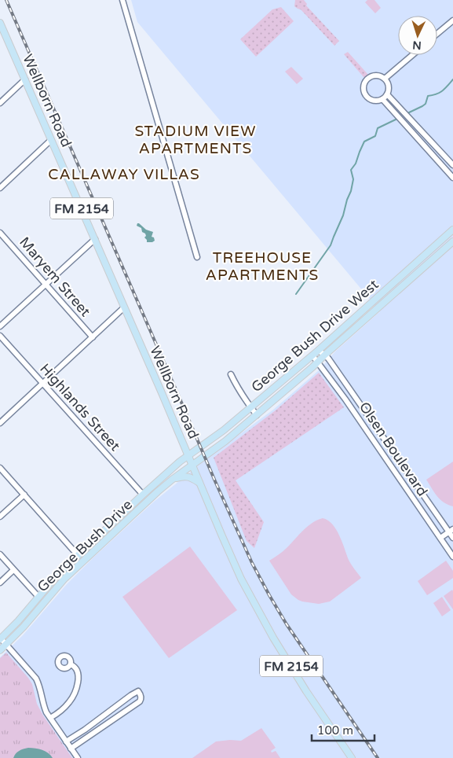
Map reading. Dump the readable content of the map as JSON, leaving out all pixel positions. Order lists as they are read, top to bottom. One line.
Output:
{"streets":{"main road":["Wellborn Road","FM 2154","George Bush Drive West","George Bush Drive"],"street":["Maryem Street","Highlands Street","Olsen Boulevard"]},"crossings":[["Wellborn Road","George Bush Drive West"],["Wellborn Road","George Bush Drive"],["George Bush Drive West","Olsen Boulevard"],["George Bush Drive West","George Bush Drive"],["Highlands Street","George Bush Drive"]],"districts":["STADIUM VIEW APARTMENTS","CALLAWAY VILLAS","TREEHOUSE APARTMENTS"],"scale_bar":"100 m","north":"bottom"}
